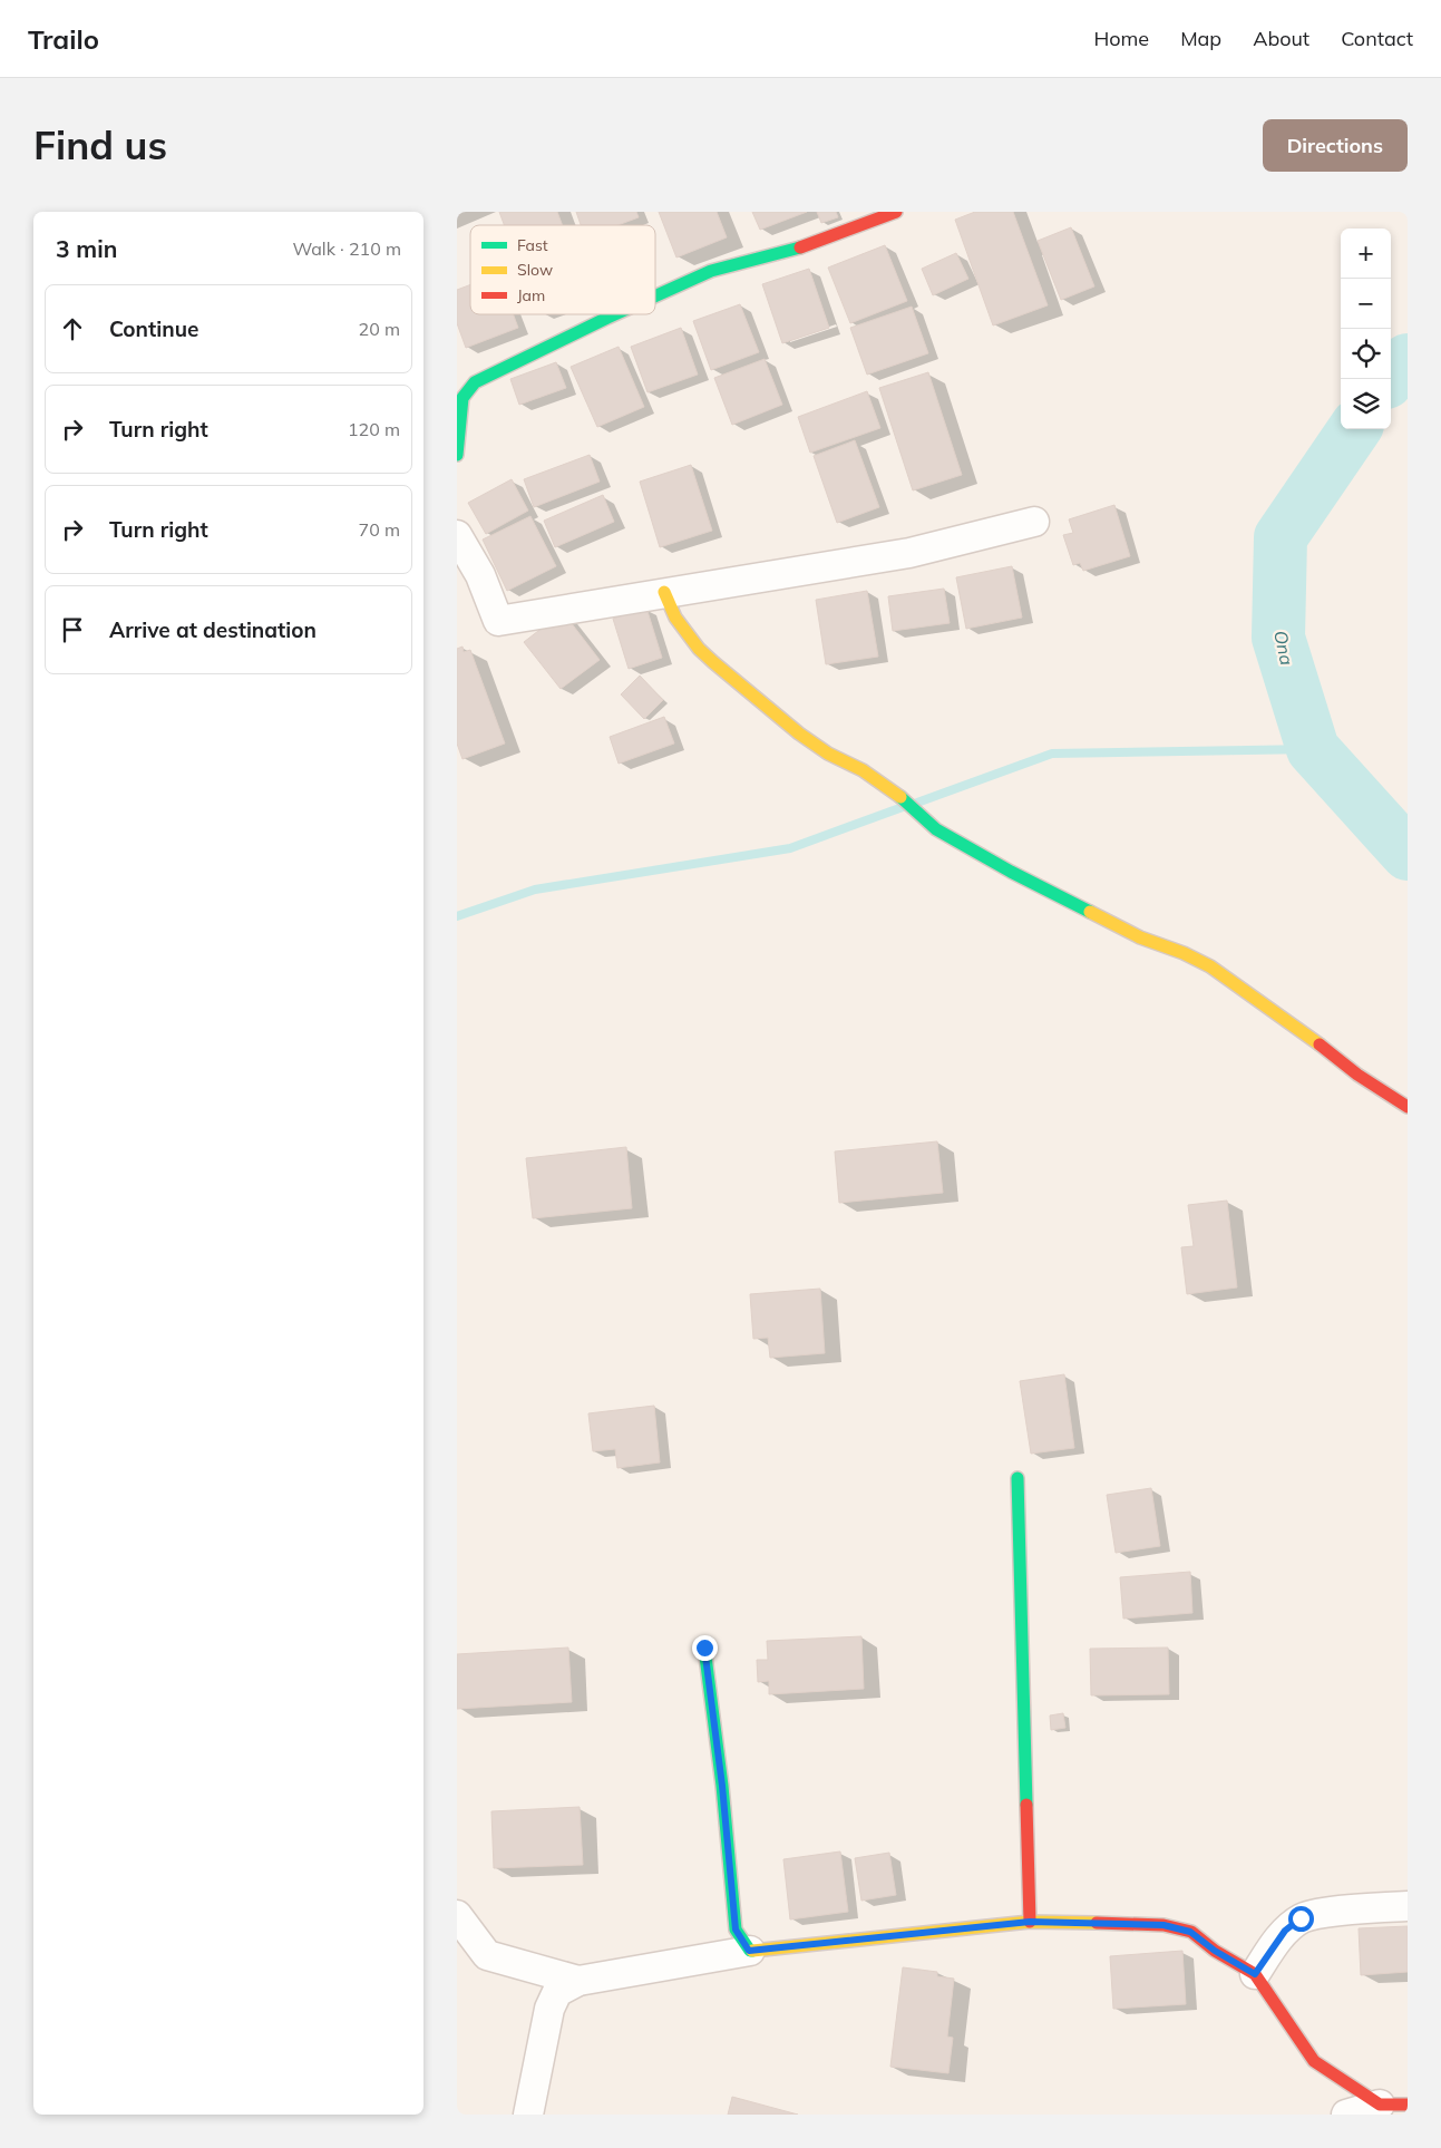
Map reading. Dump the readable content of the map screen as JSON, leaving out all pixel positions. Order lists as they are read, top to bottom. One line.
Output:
{"water":["Ona"],"legend":["Fast","Slow","Jam"],"page":{"header":"Trailo","nav":["Home","Map","About","Contact"],"buttons":"Directions","title":"Find us","heading":["3 min","Walk · 210 m"],"map_buttons":["+","−"],"list":[["Continue","20 m"],["Turn right","120 m"],["Turn right","70 m"],"Arrive at destination"]}}
